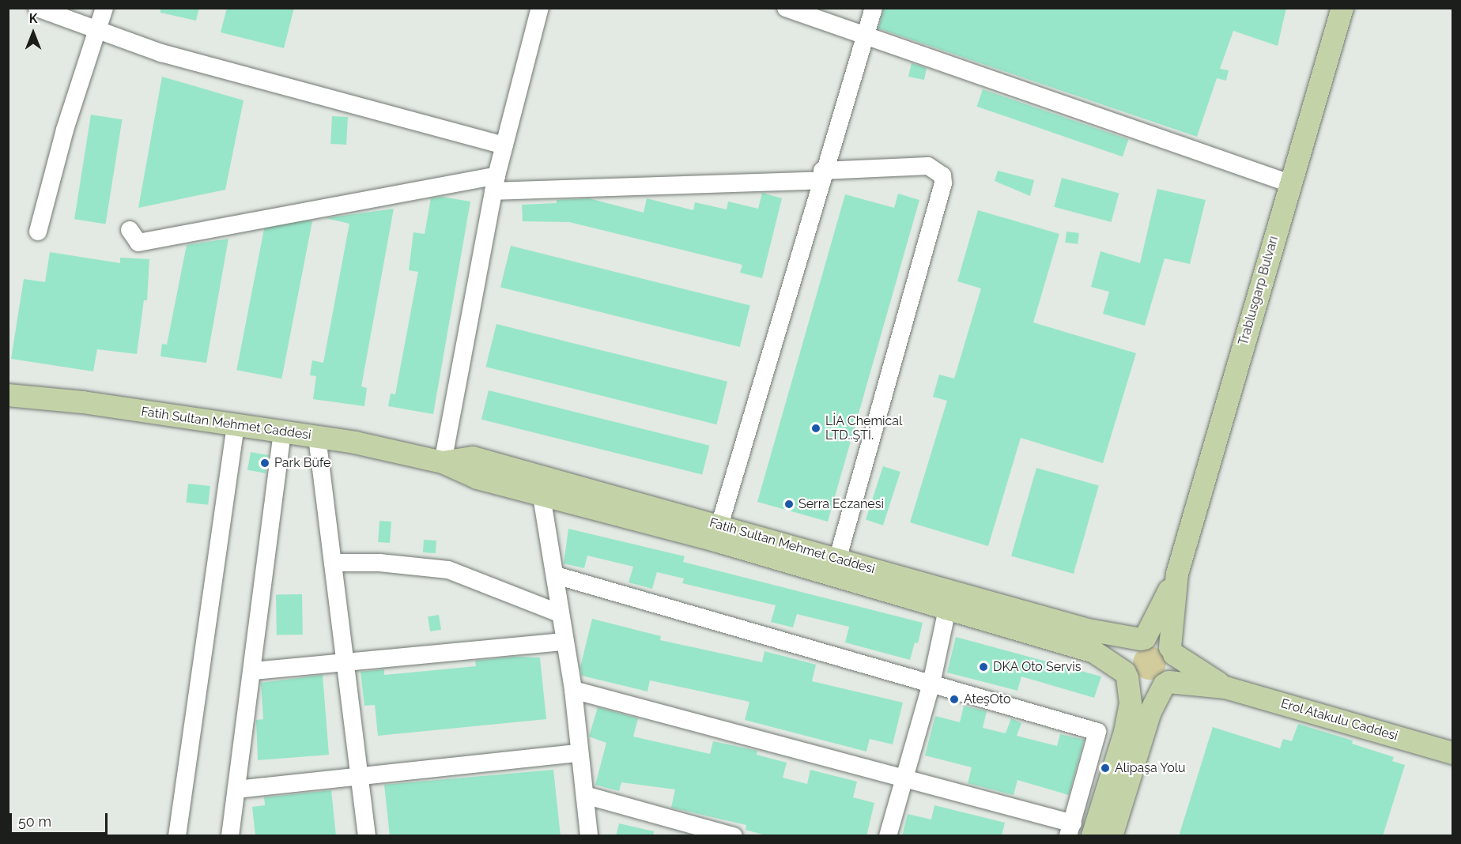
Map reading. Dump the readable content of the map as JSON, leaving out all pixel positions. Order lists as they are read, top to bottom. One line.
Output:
{"streets":{"main road":["Trablusgarp Bulvarı","Fatih Sultan Mehmet Caddesi","Erol Atakulu Caddesi"]},"crossings":[["Trablusgarp Bulvarı","Fatih Sultan Mehmet Caddesi"]],"places":["LİA Chemical LTD..ŞTİ.","Park Büfe","Serra Eczanesi","DKA Oto Servis","AteşOto","Alipaşa Yolu"],"scale_bar":"50 m","north":"top"}
